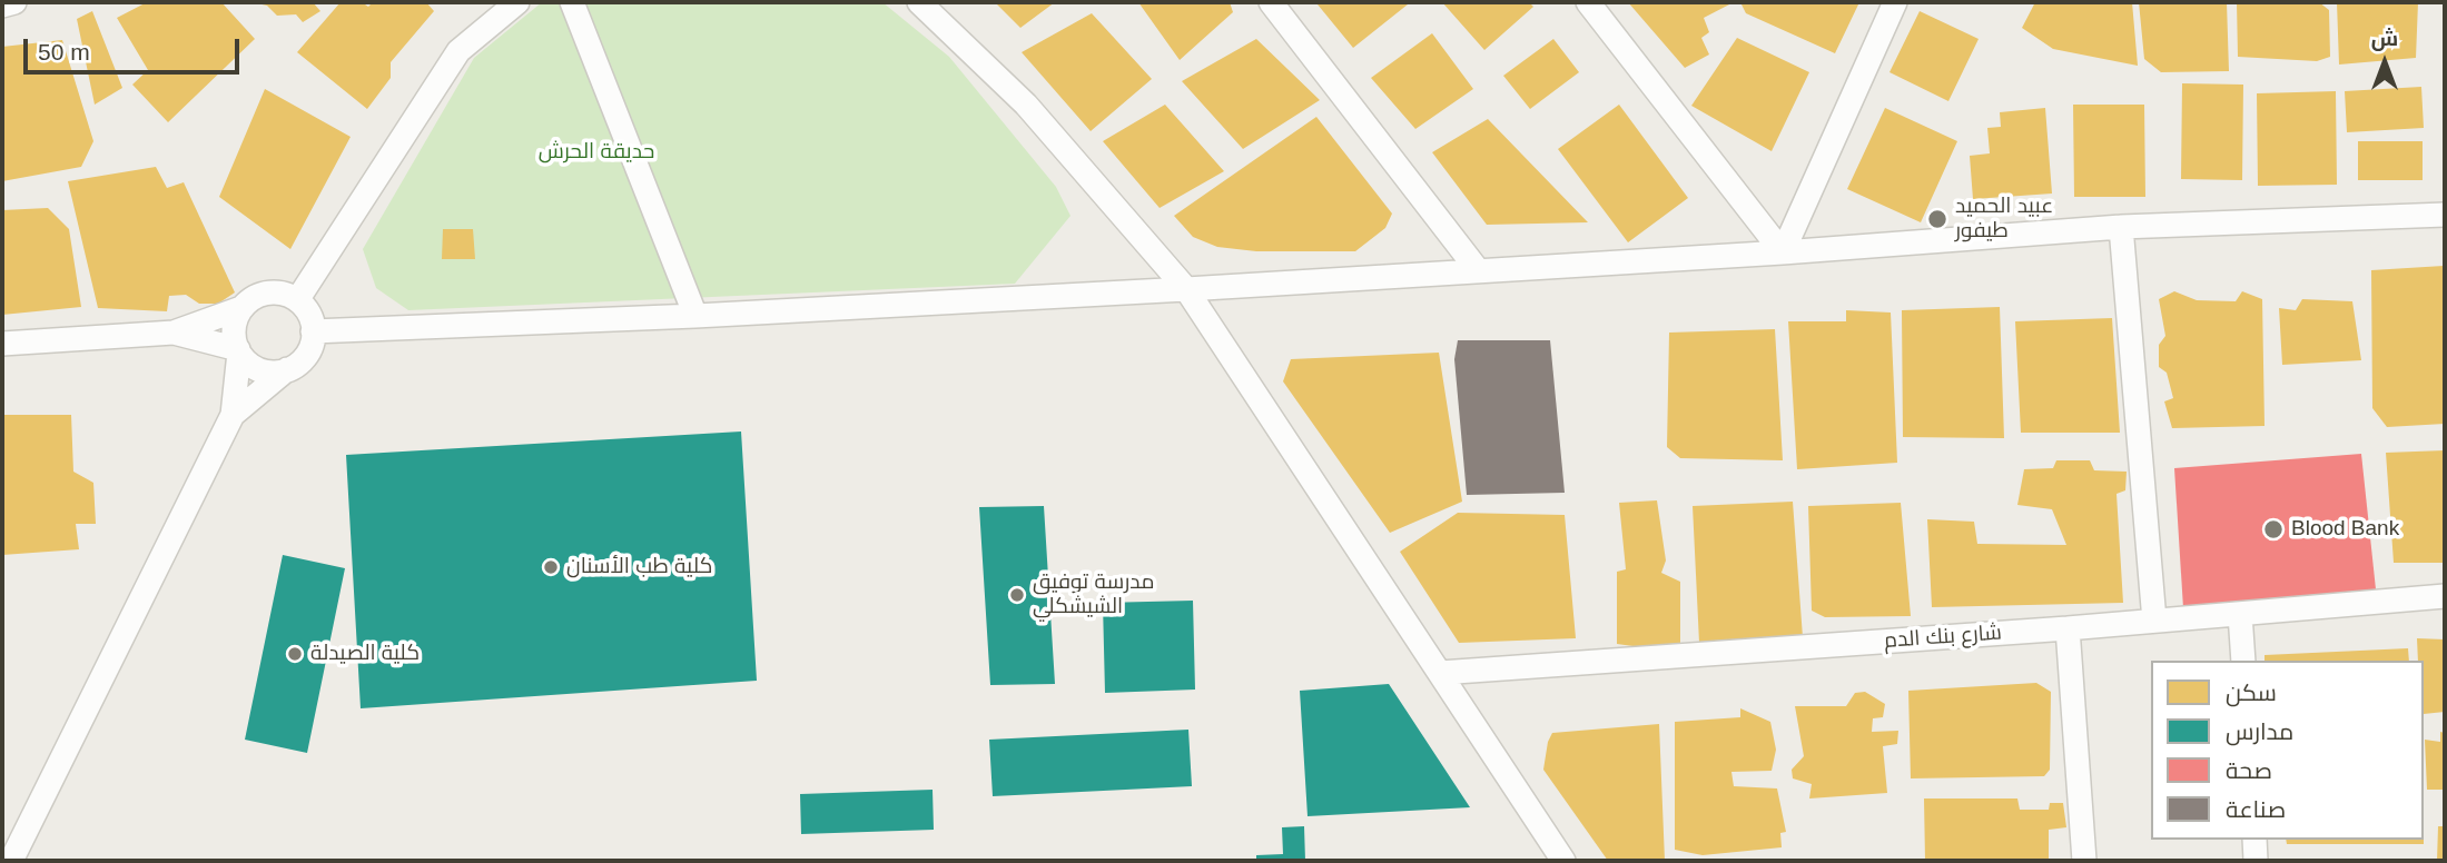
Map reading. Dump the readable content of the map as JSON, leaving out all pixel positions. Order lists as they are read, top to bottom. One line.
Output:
{"streets":{"street":["شارع بنك الدم"]},"parks":["حديقة الحرش"],"places":["عبيد الحميد طيفور","Blood Bank","كلية طب الأسنان","مدرسة توفيق الشيشكلي","كلية الصيدلة"],"legend":["سكن","مدارس","صحة","صناعة"],"scale_bar":"50 m","north":"top"}
